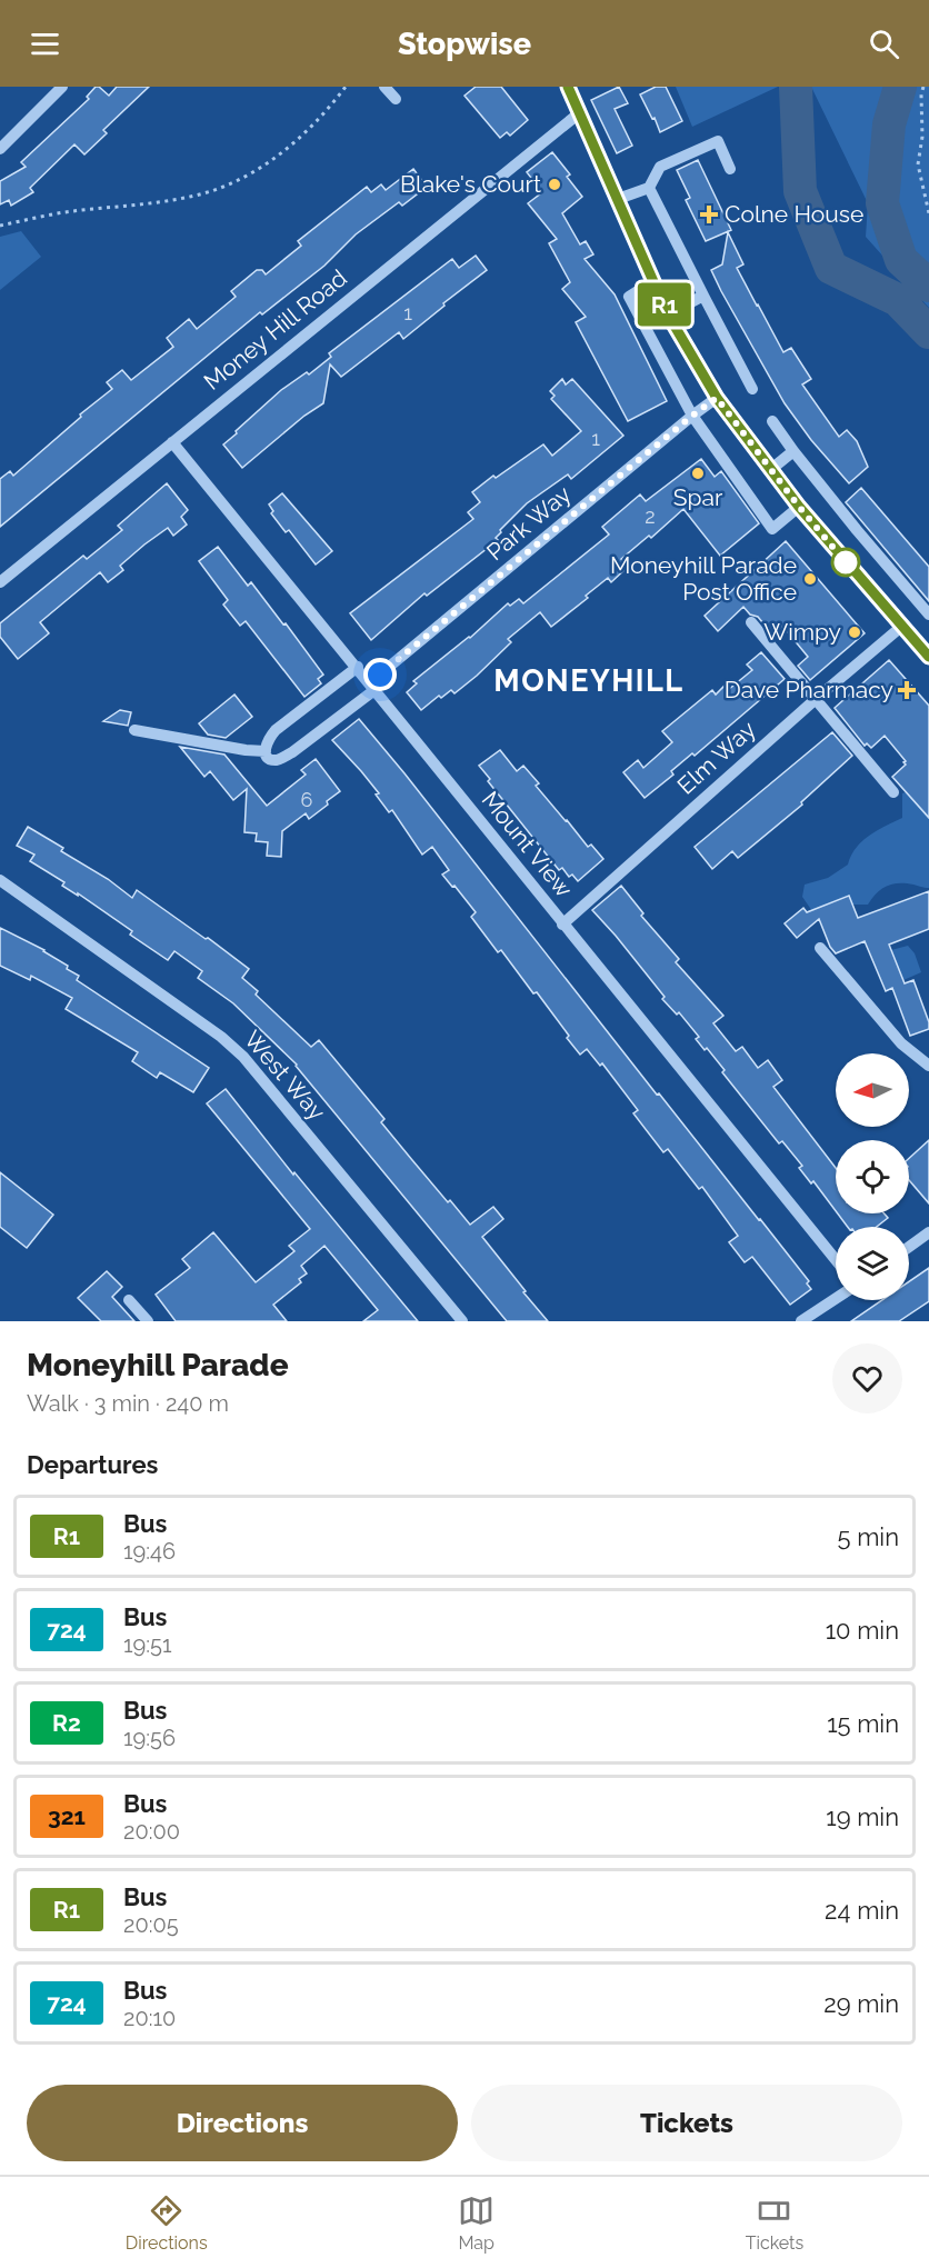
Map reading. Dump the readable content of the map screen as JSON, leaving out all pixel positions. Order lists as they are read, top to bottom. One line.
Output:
{"streets":{"street":["Money Hill Road","Park Way","Elm Way","Mount View","West Way"]},"crossings":[["Money Hill Road","Mount View"],["Park Way","Mount View"],["Elm Way","Mount View"]],"districts":["MONEYHILL"],"places":{"other":["Blake's Court","Spar","Moneyhill Parade Post Office","Wimpy"],"health":["Colne House","Dave Pharmacy"]},"lines":["bus line R1"],"house_numbers":["1","1","2","6"],"north":"left","page":{"header":"Stopwise","on_map":"R1","heading":[["Moneyhill Parade","Walk · 3 min · 240 m"],"Departures"],"list":[{"mark":"R1","name":"Bus","note":"19:46","value":"5 min"},{"mark":"724","name":"Bus","note":"19:51","value":"10 min"},{"mark":"R2","name":"Bus","note":"19:56","value":"15 min"},{"mark":"321","name":"Bus","note":"20:00","value":"19 min"},{"mark":"R1","name":"Bus","note":"20:05","value":"24 min"},{"mark":"724","name":"Bus","note":"20:10","value":"29 min"}],"buttons":["Directions","Tickets"],"tabs":["Directions","Map","Tickets"]}}
